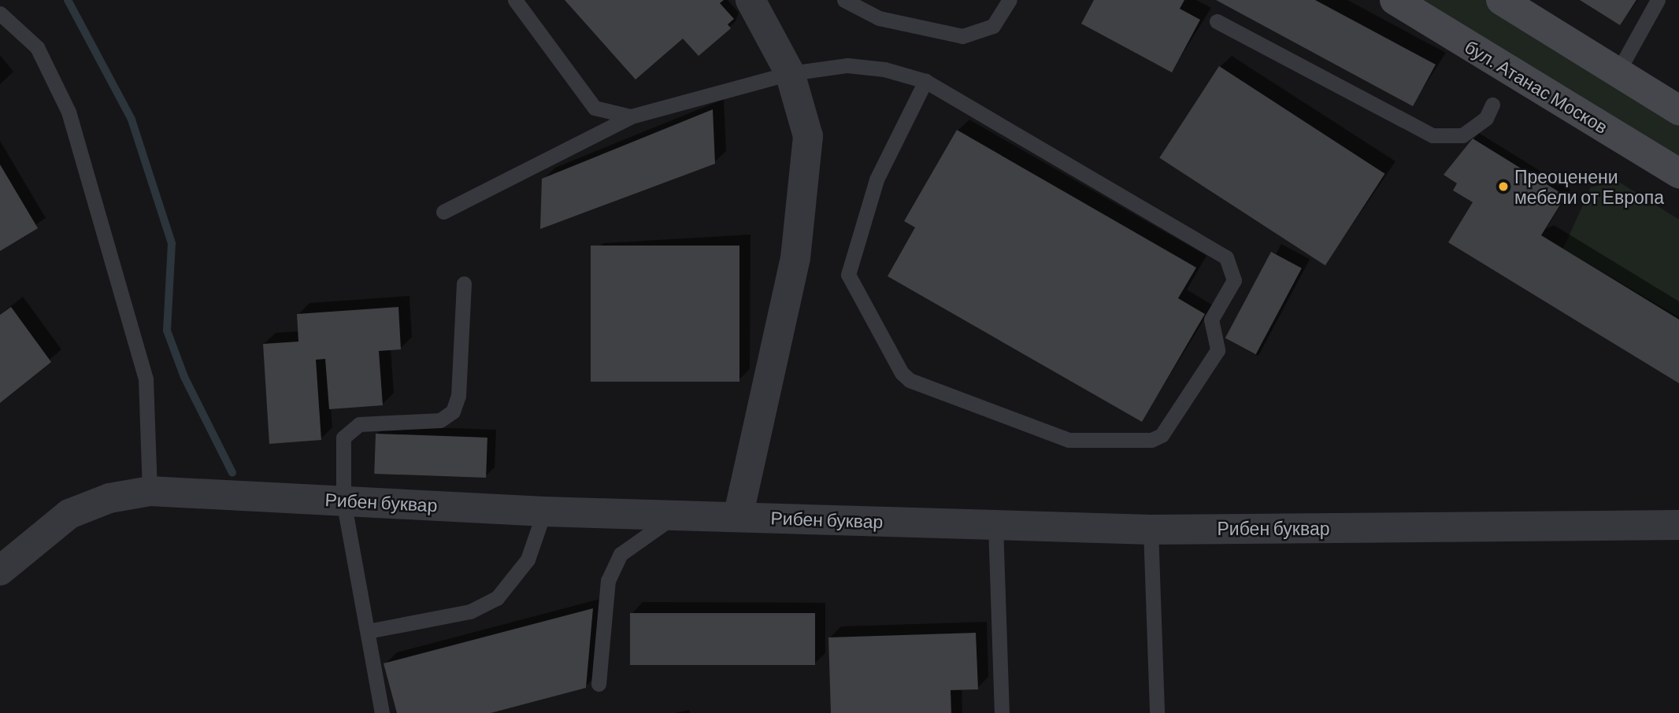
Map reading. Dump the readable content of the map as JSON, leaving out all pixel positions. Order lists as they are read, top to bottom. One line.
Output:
{"streets":{"main road":["бул. Атанас Москов"],"street":["Рибен буквар"]},"places":["Преоценени мебели от Европа"]}
